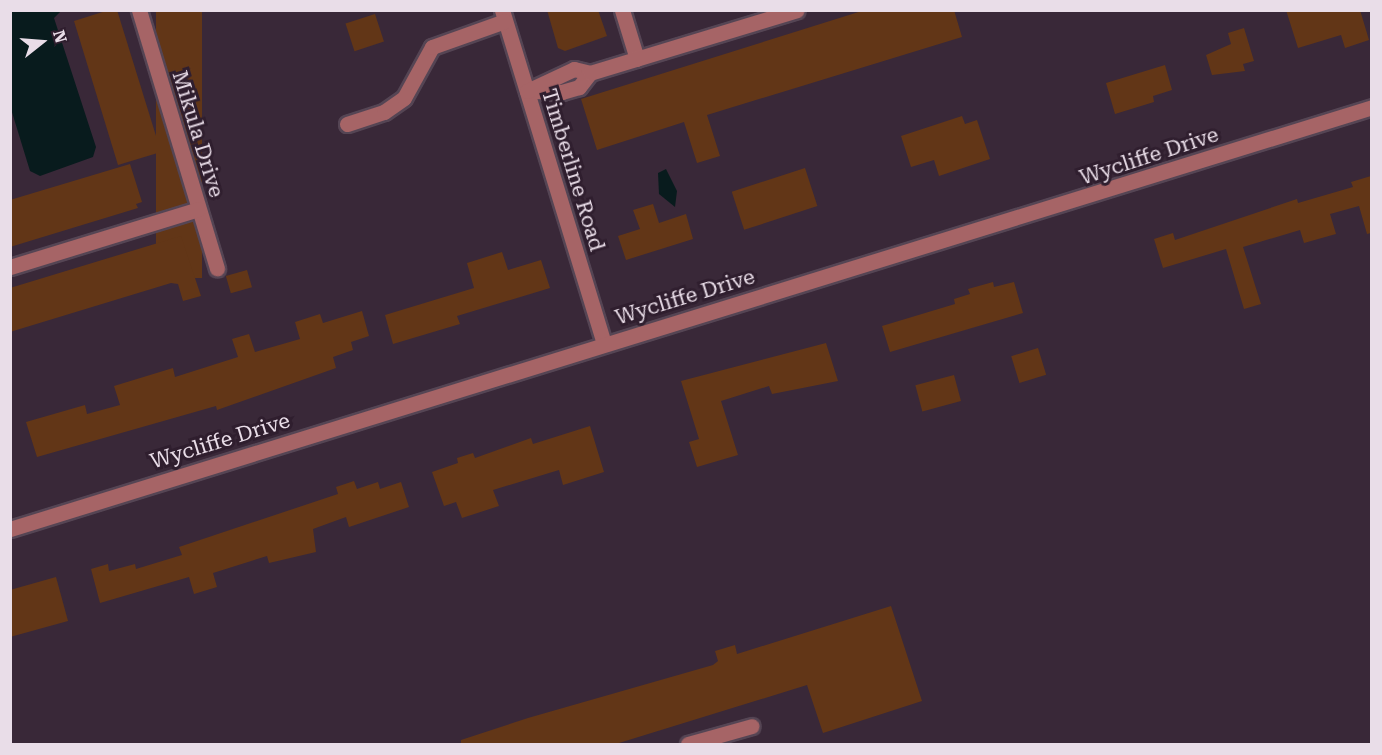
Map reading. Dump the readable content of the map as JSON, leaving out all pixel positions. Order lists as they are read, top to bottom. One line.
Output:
{"streets":{"street":["Mikula Drive","Wycliffe Drive","Timberline Road"]},"crossings":[["Wycliffe Drive","Timberline Road"]],"north":"right"}
